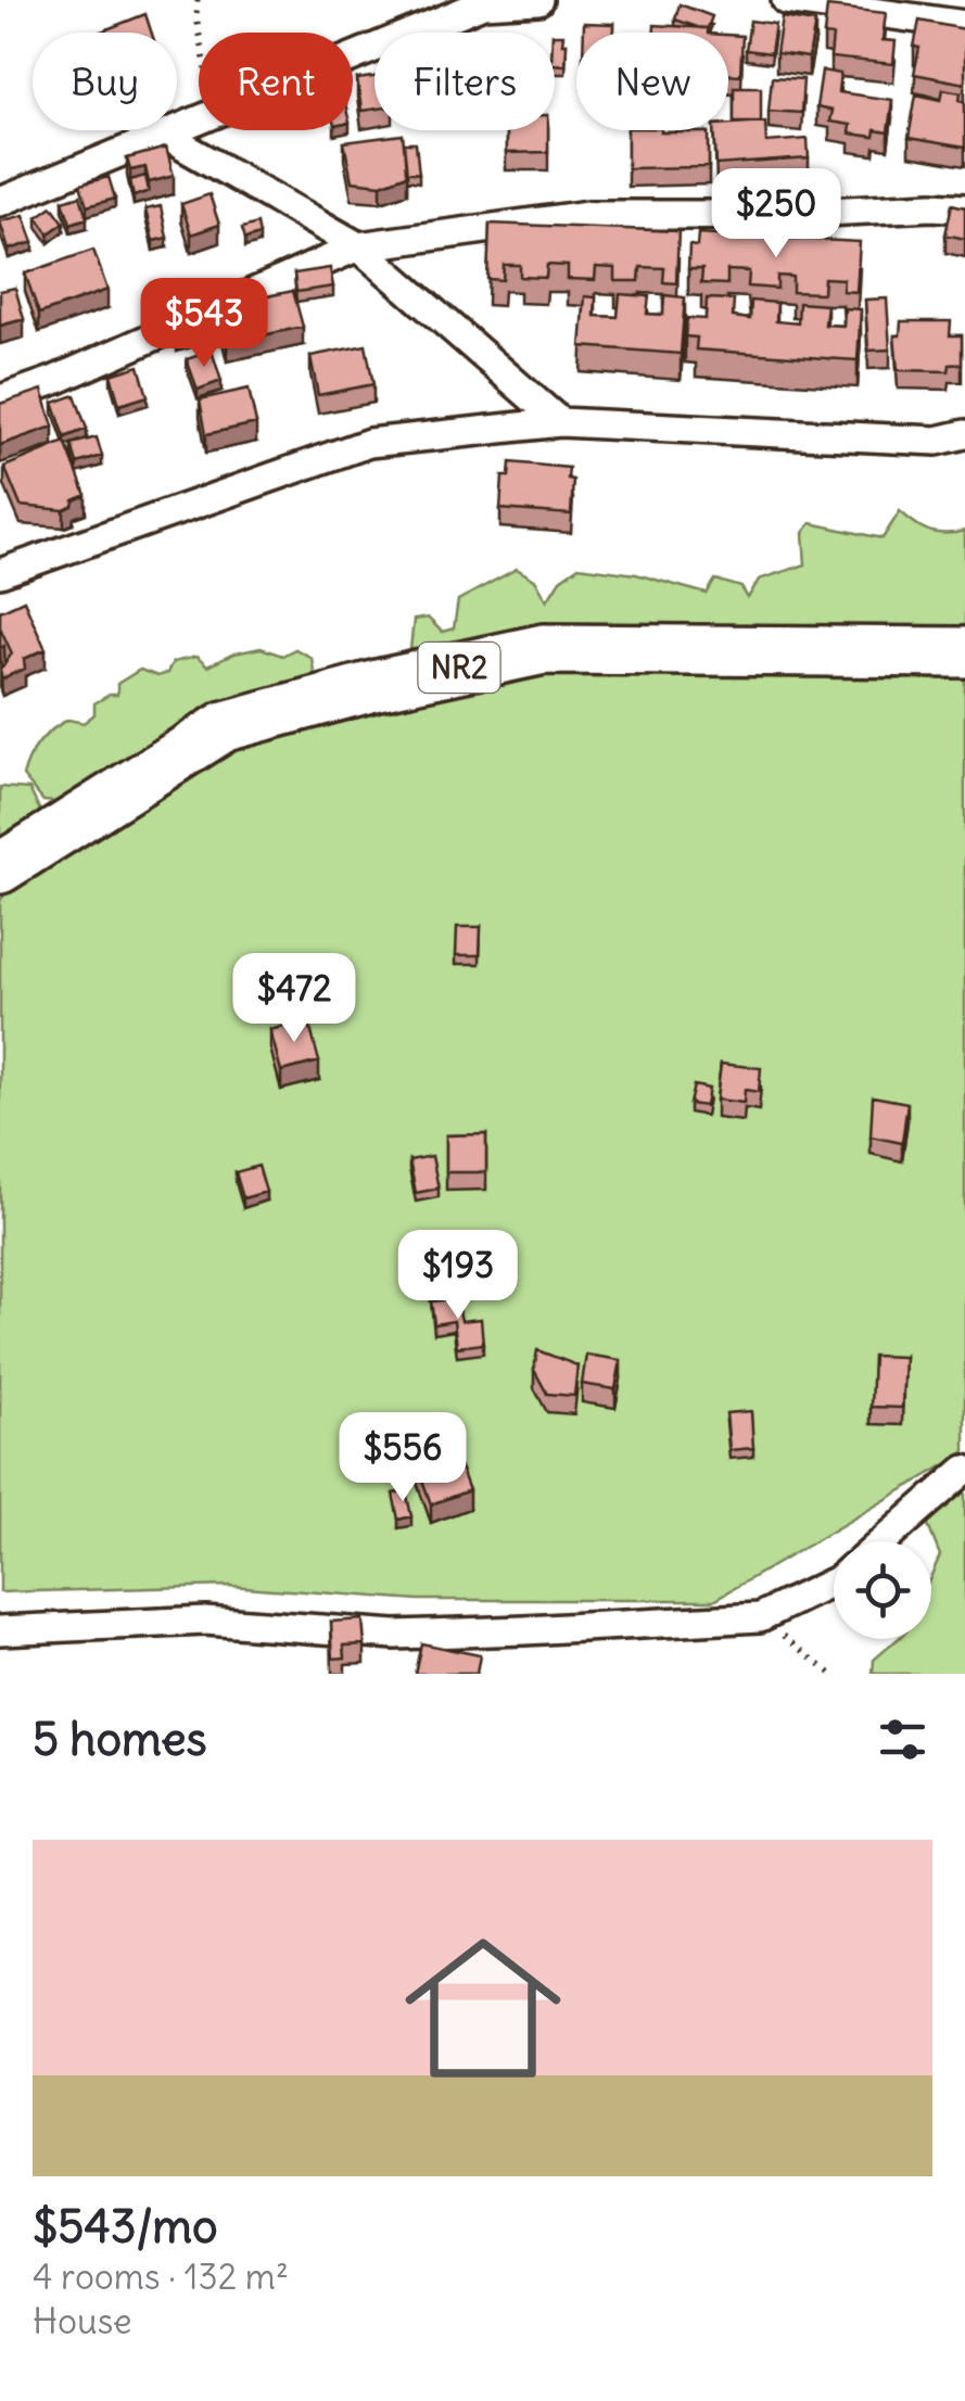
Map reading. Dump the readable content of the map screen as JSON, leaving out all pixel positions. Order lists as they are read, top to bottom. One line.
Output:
{"streets":{"highway":["NR2"]},"page":{"chip":["Buy","Rent","Filters","New"],"price":["$250","$543","$472","$193","$556"],"heading":"5 homes","list":[{"name":"$543/mo","note":"4 rooms · 132 m² · House"}]}}
